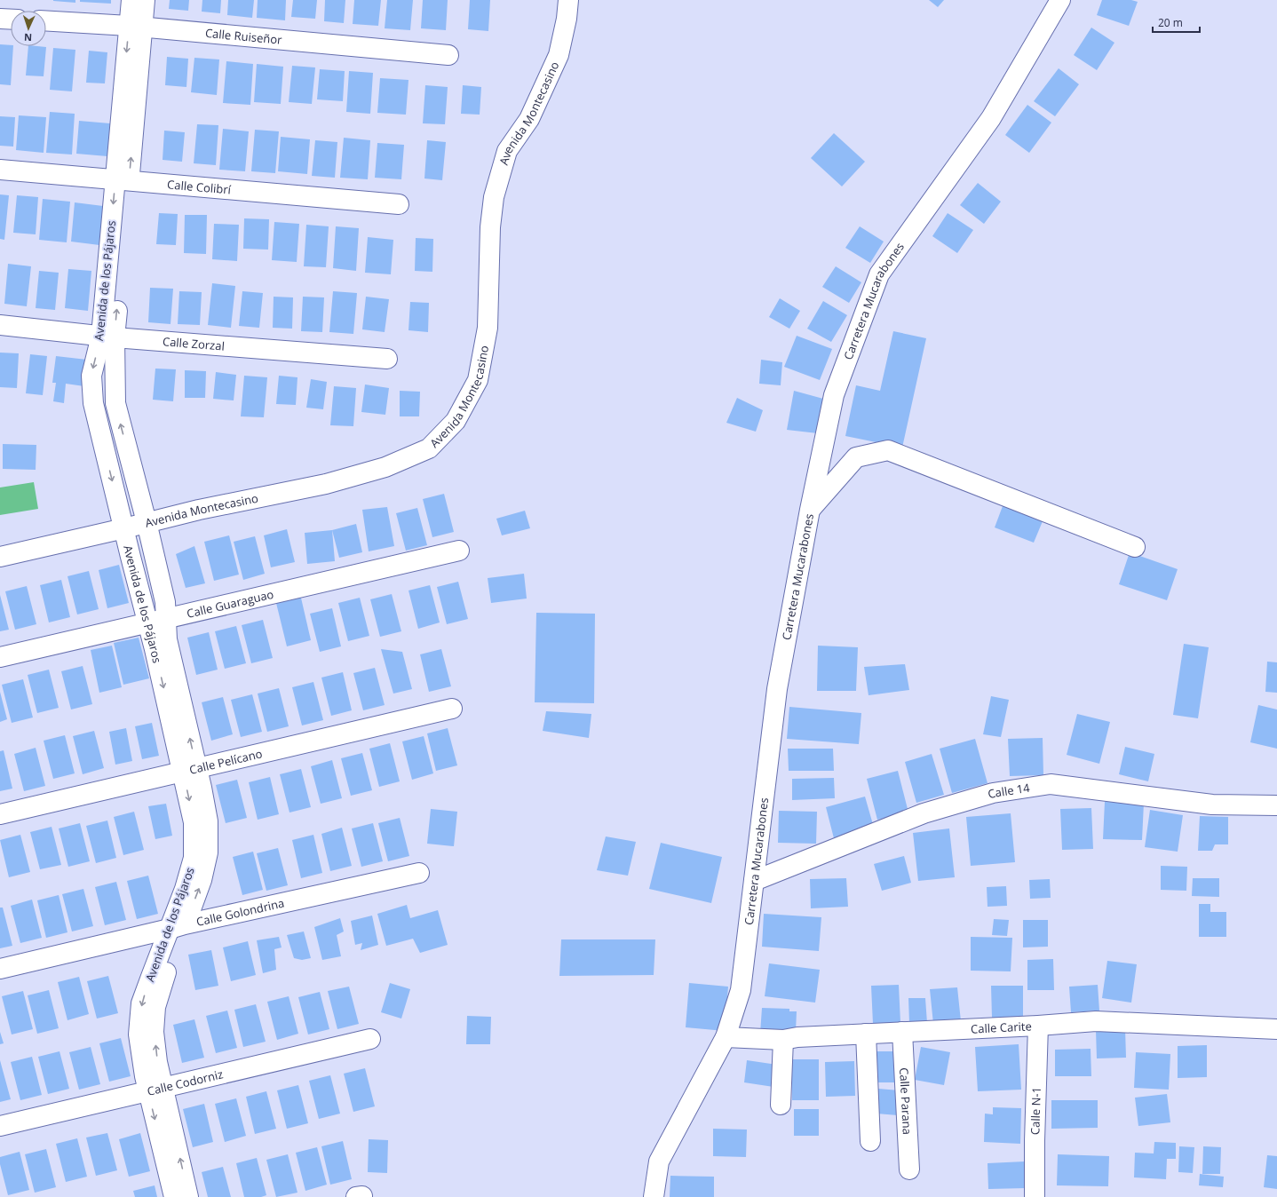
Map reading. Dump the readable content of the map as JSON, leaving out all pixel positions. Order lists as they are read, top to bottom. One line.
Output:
{"streets":{"street":["Calle Ruiseñor","Avenida Montecasino","Calle Colibrí","Avenida de los Pájaros","Carretera Mucarabones","Calle Zorzal","Calle Guaraguao","Calle Pelícano","Calle 14","Calle Golondrina","Calle Carite","Calle Codorniz","Calle Parana","Calle N-1"]},"crossings":[["Calle Ruiseñor","Avenida de los Pájaros"],["Avenida Montecasino","Avenida de los Pájaros"],["Calle Colibrí","Avenida de los Pájaros"],["Avenida de los Pájaros","Calle Zorzal"],["Avenida de los Pájaros","Calle Guaraguao"],["Avenida de los Pájaros","Calle Pelícano"],["Avenida de los Pájaros","Calle Golondrina"],["Avenida de los Pájaros","Calle Codorniz"],["Carretera Mucarabones","Calle 14"],["Carretera Mucarabones","Calle Carite"],["Calle Carite","Calle Parana"],["Calle Carite","Calle N-1"]],"scale_bar":"20 m","north":"bottom"}
